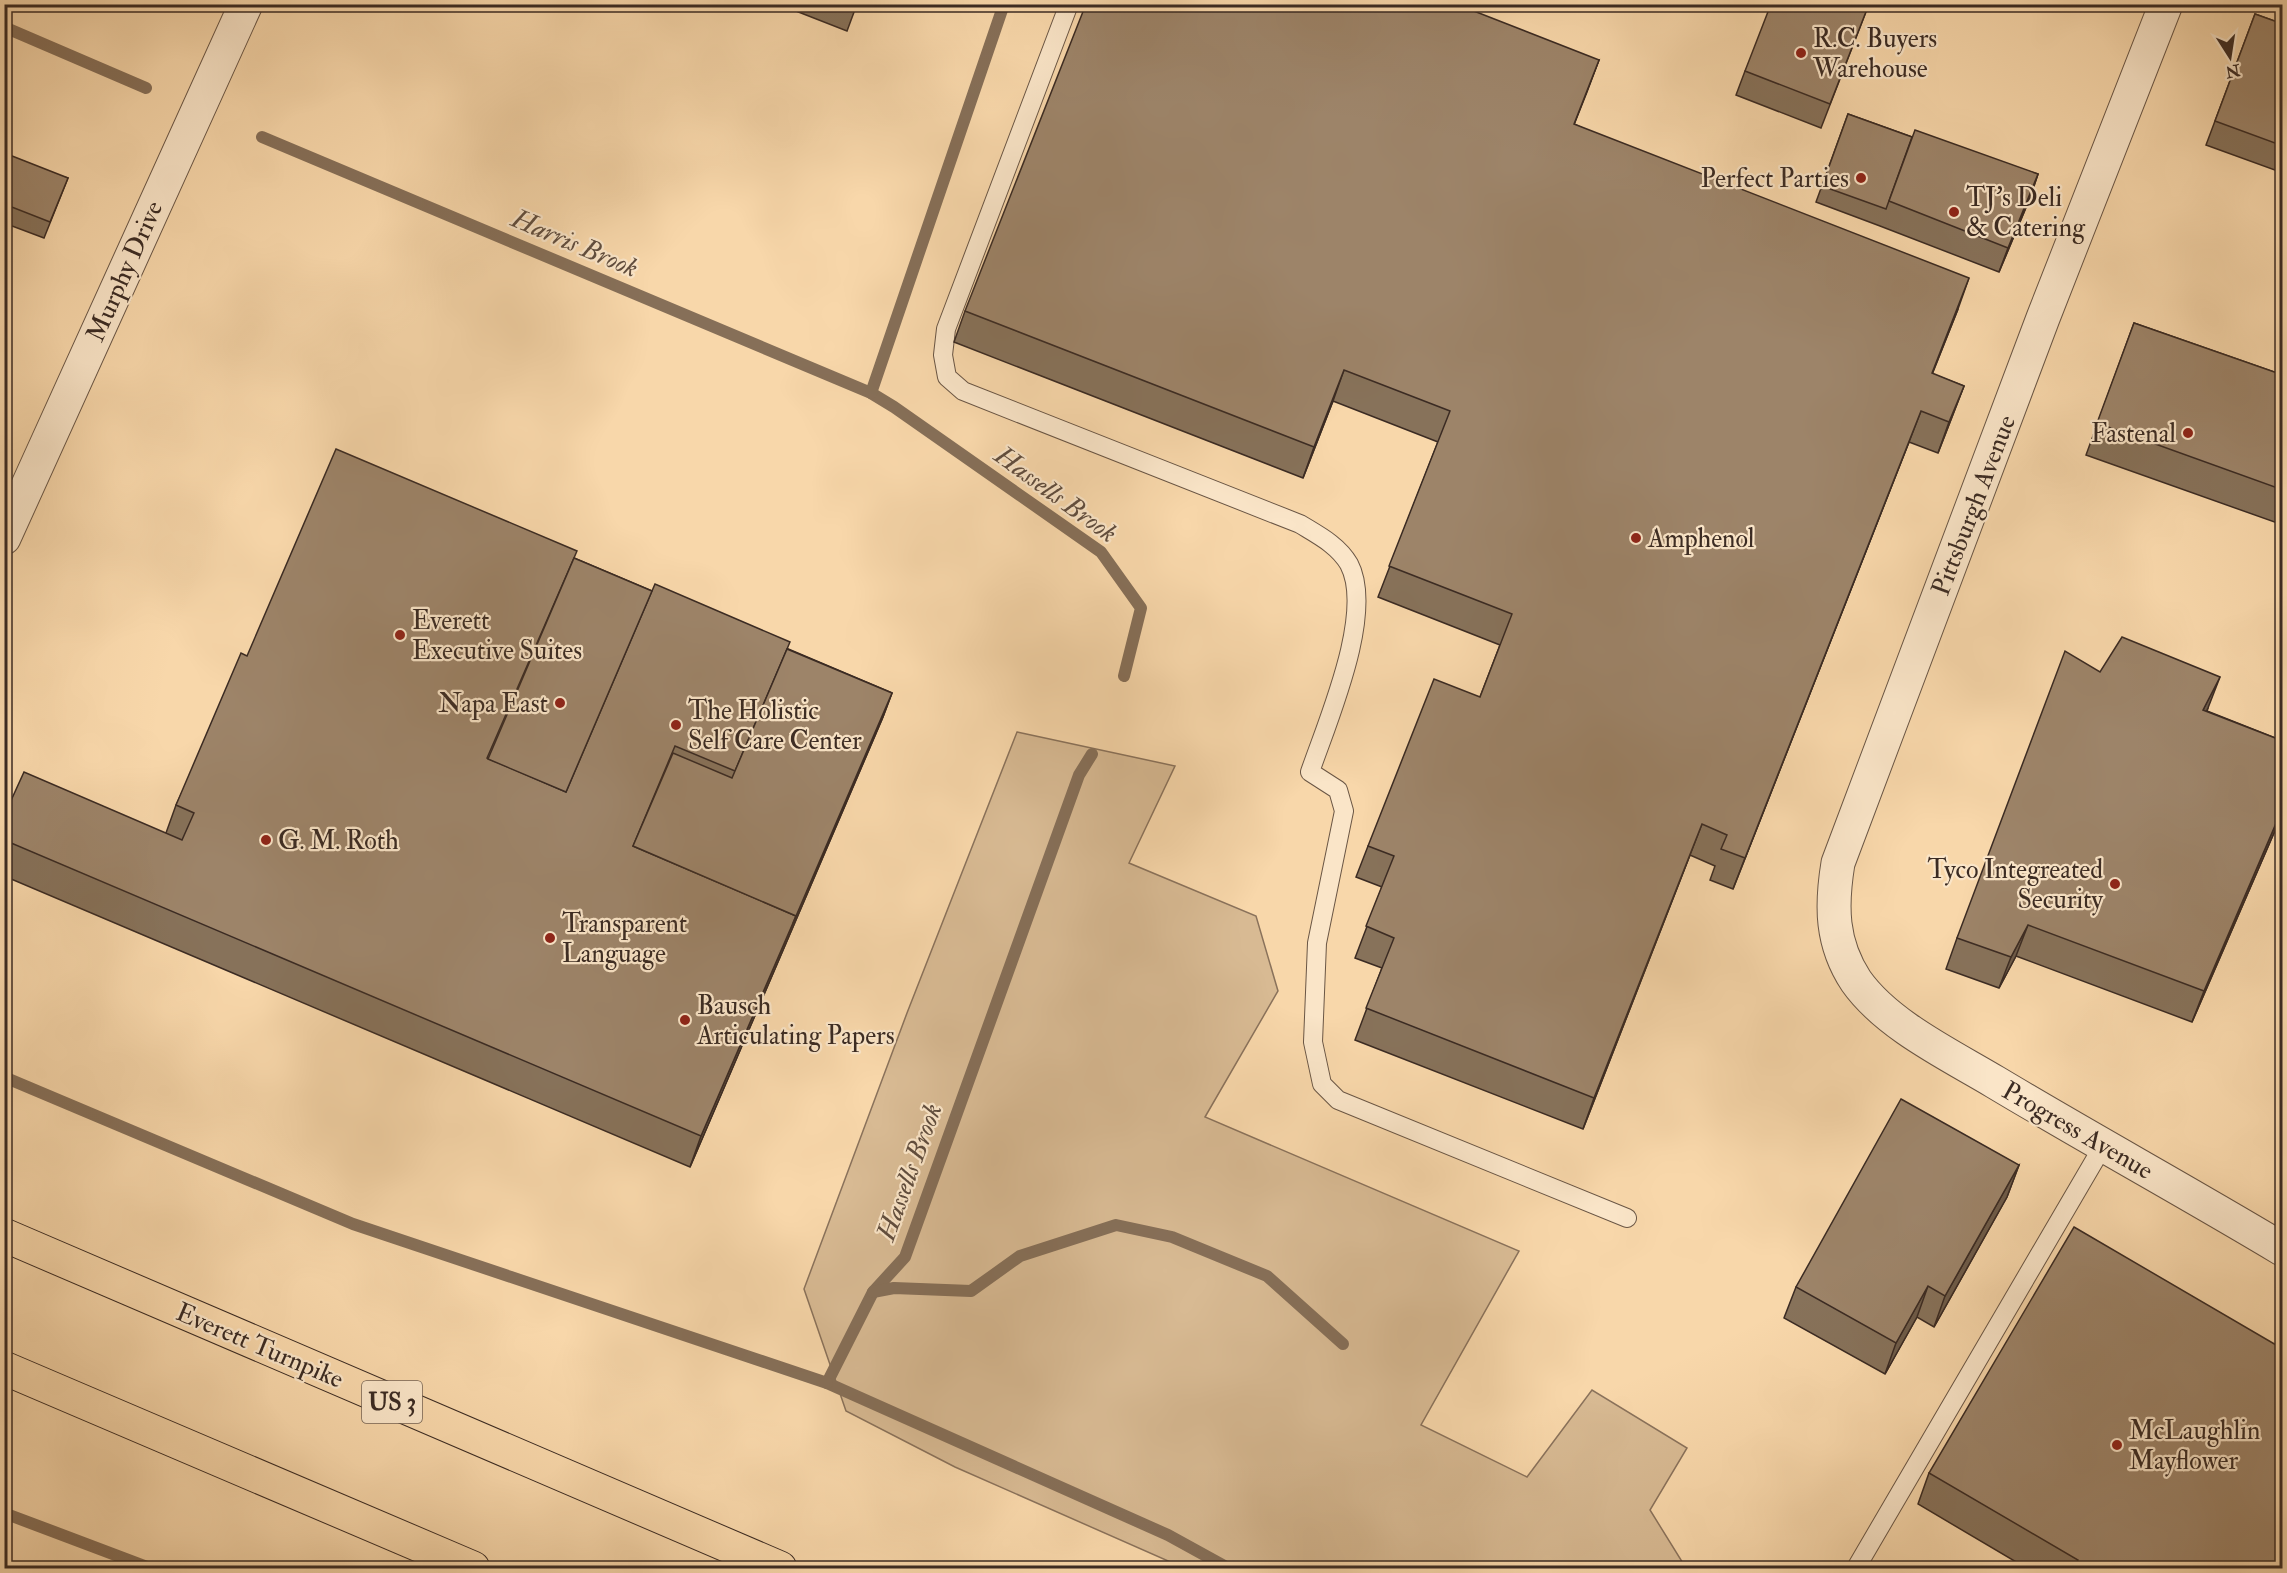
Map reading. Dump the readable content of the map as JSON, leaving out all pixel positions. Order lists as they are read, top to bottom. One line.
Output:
{"streets":{"highway":["Everett Turnpike","US 3"],"street":["Murphy Drive","Pittsburgh Avenue","Progress Avenue"]},"crossings":[["Pittsburgh Avenue","Progress Avenue"]],"water":["Harris Brook","Hassells Brook"],"places":["R.C. Buyers Warehouse","Perfect Parties","TJ's Deli & Catering","Fastenal","Amphenol","Everett Executive Suites","Napa East","The Holistic Self Care Center","G. M. Roth","Tyco Integreated Security","Transparent Language","Bausch Articulating Papers","McLaughlin Mayflower"],"north":"bottom"}
